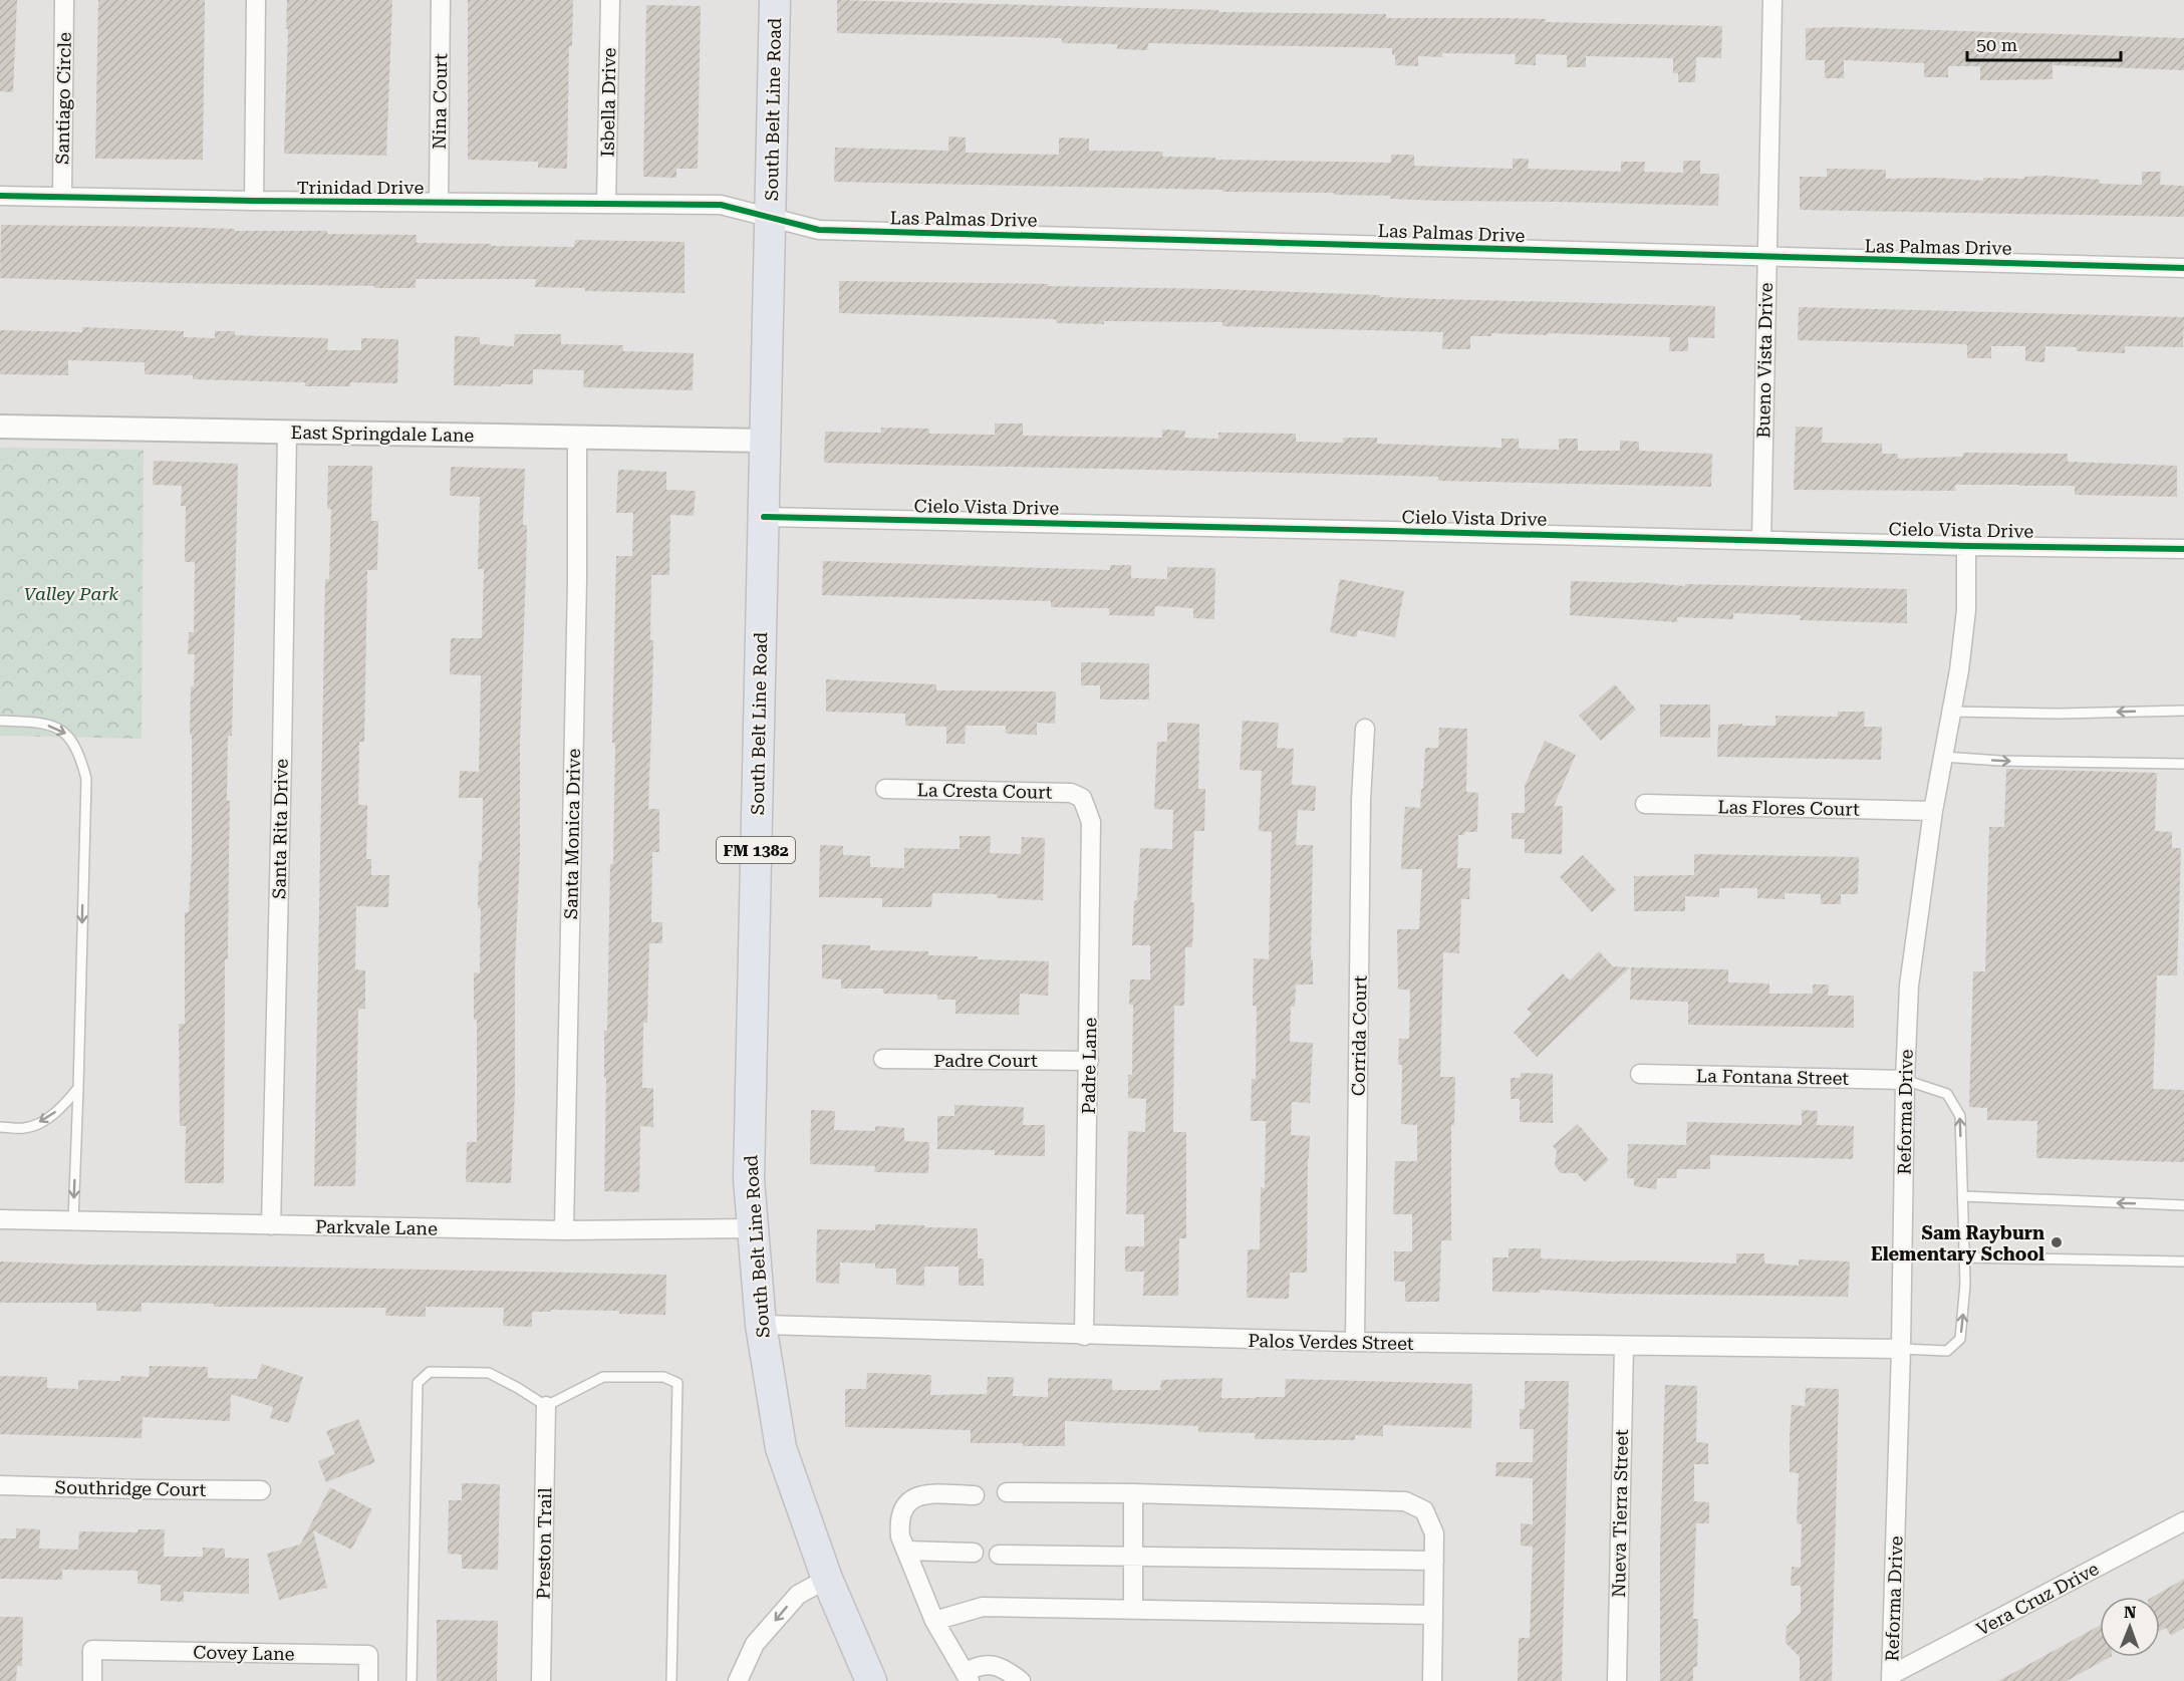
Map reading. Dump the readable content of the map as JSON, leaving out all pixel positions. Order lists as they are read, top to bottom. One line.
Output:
{"streets":{"main road":["South Belt Line Road","FM 1382"],"street":["Santiago Circle","Nina Court","Isbella Drive","Trinidad Drive","Las Palmas Drive","Bueno Vista Drive","East Springdale Lane","Cielo Vista Drive","La Cresta Court","Las Flores Court","Santa Rita Drive","Santa Monica Drive","Corrida Court","Padre Court","Padre Lane","La Fontana Street","Reforma Drive","Parkvale Lane","Palos Verdes Street","Southridge Court","Nueva Tierra Street","Preston Trail","Vera Cruz Drive","Covey Lane"]},"crossings":[["Santiago Circle","Trinidad Drive"],["Nina Court","Trinidad Drive"],["Isbella Drive","Trinidad Drive"],["South Belt Line Road","Las Palmas Drive"],["South Belt Line Road","East Springdale Lane"],["South Belt Line Road","Cielo Vista Drive"],["South Belt Line Road","Parkvale Lane"],["South Belt Line Road","Palos Verdes Street"],["Trinidad Drive","Las Palmas Drive"],["Las Palmas Drive","Bueno Vista Drive"],["Bueno Vista Drive","Cielo Vista Drive"],["East Springdale Lane","Santa Rita Drive"],["East Springdale Lane","Santa Monica Drive"],["Cielo Vista Drive","Reforma Drive"],["La Cresta Court","Padre Lane"],["Las Flores Court","Reforma Drive"],["Santa Rita Drive","Parkvale Lane"],["Santa Monica Drive","Parkvale Lane"],["Corrida Court","Palos Verdes Street"],["Padre Court","Padre Lane"],["Padre Lane","Palos Verdes Street"],["La Fontana Street","Reforma Drive"],["Reforma Drive","Palos Verdes Street"],["Reforma Drive","Vera Cruz Drive"],["Palos Verdes Street","Nueva Tierra Street"]],"parks":["Valley Park"],"places":["Sam Rayburn Elementary School"],"scale_bar":"50 m","north":"top"}
